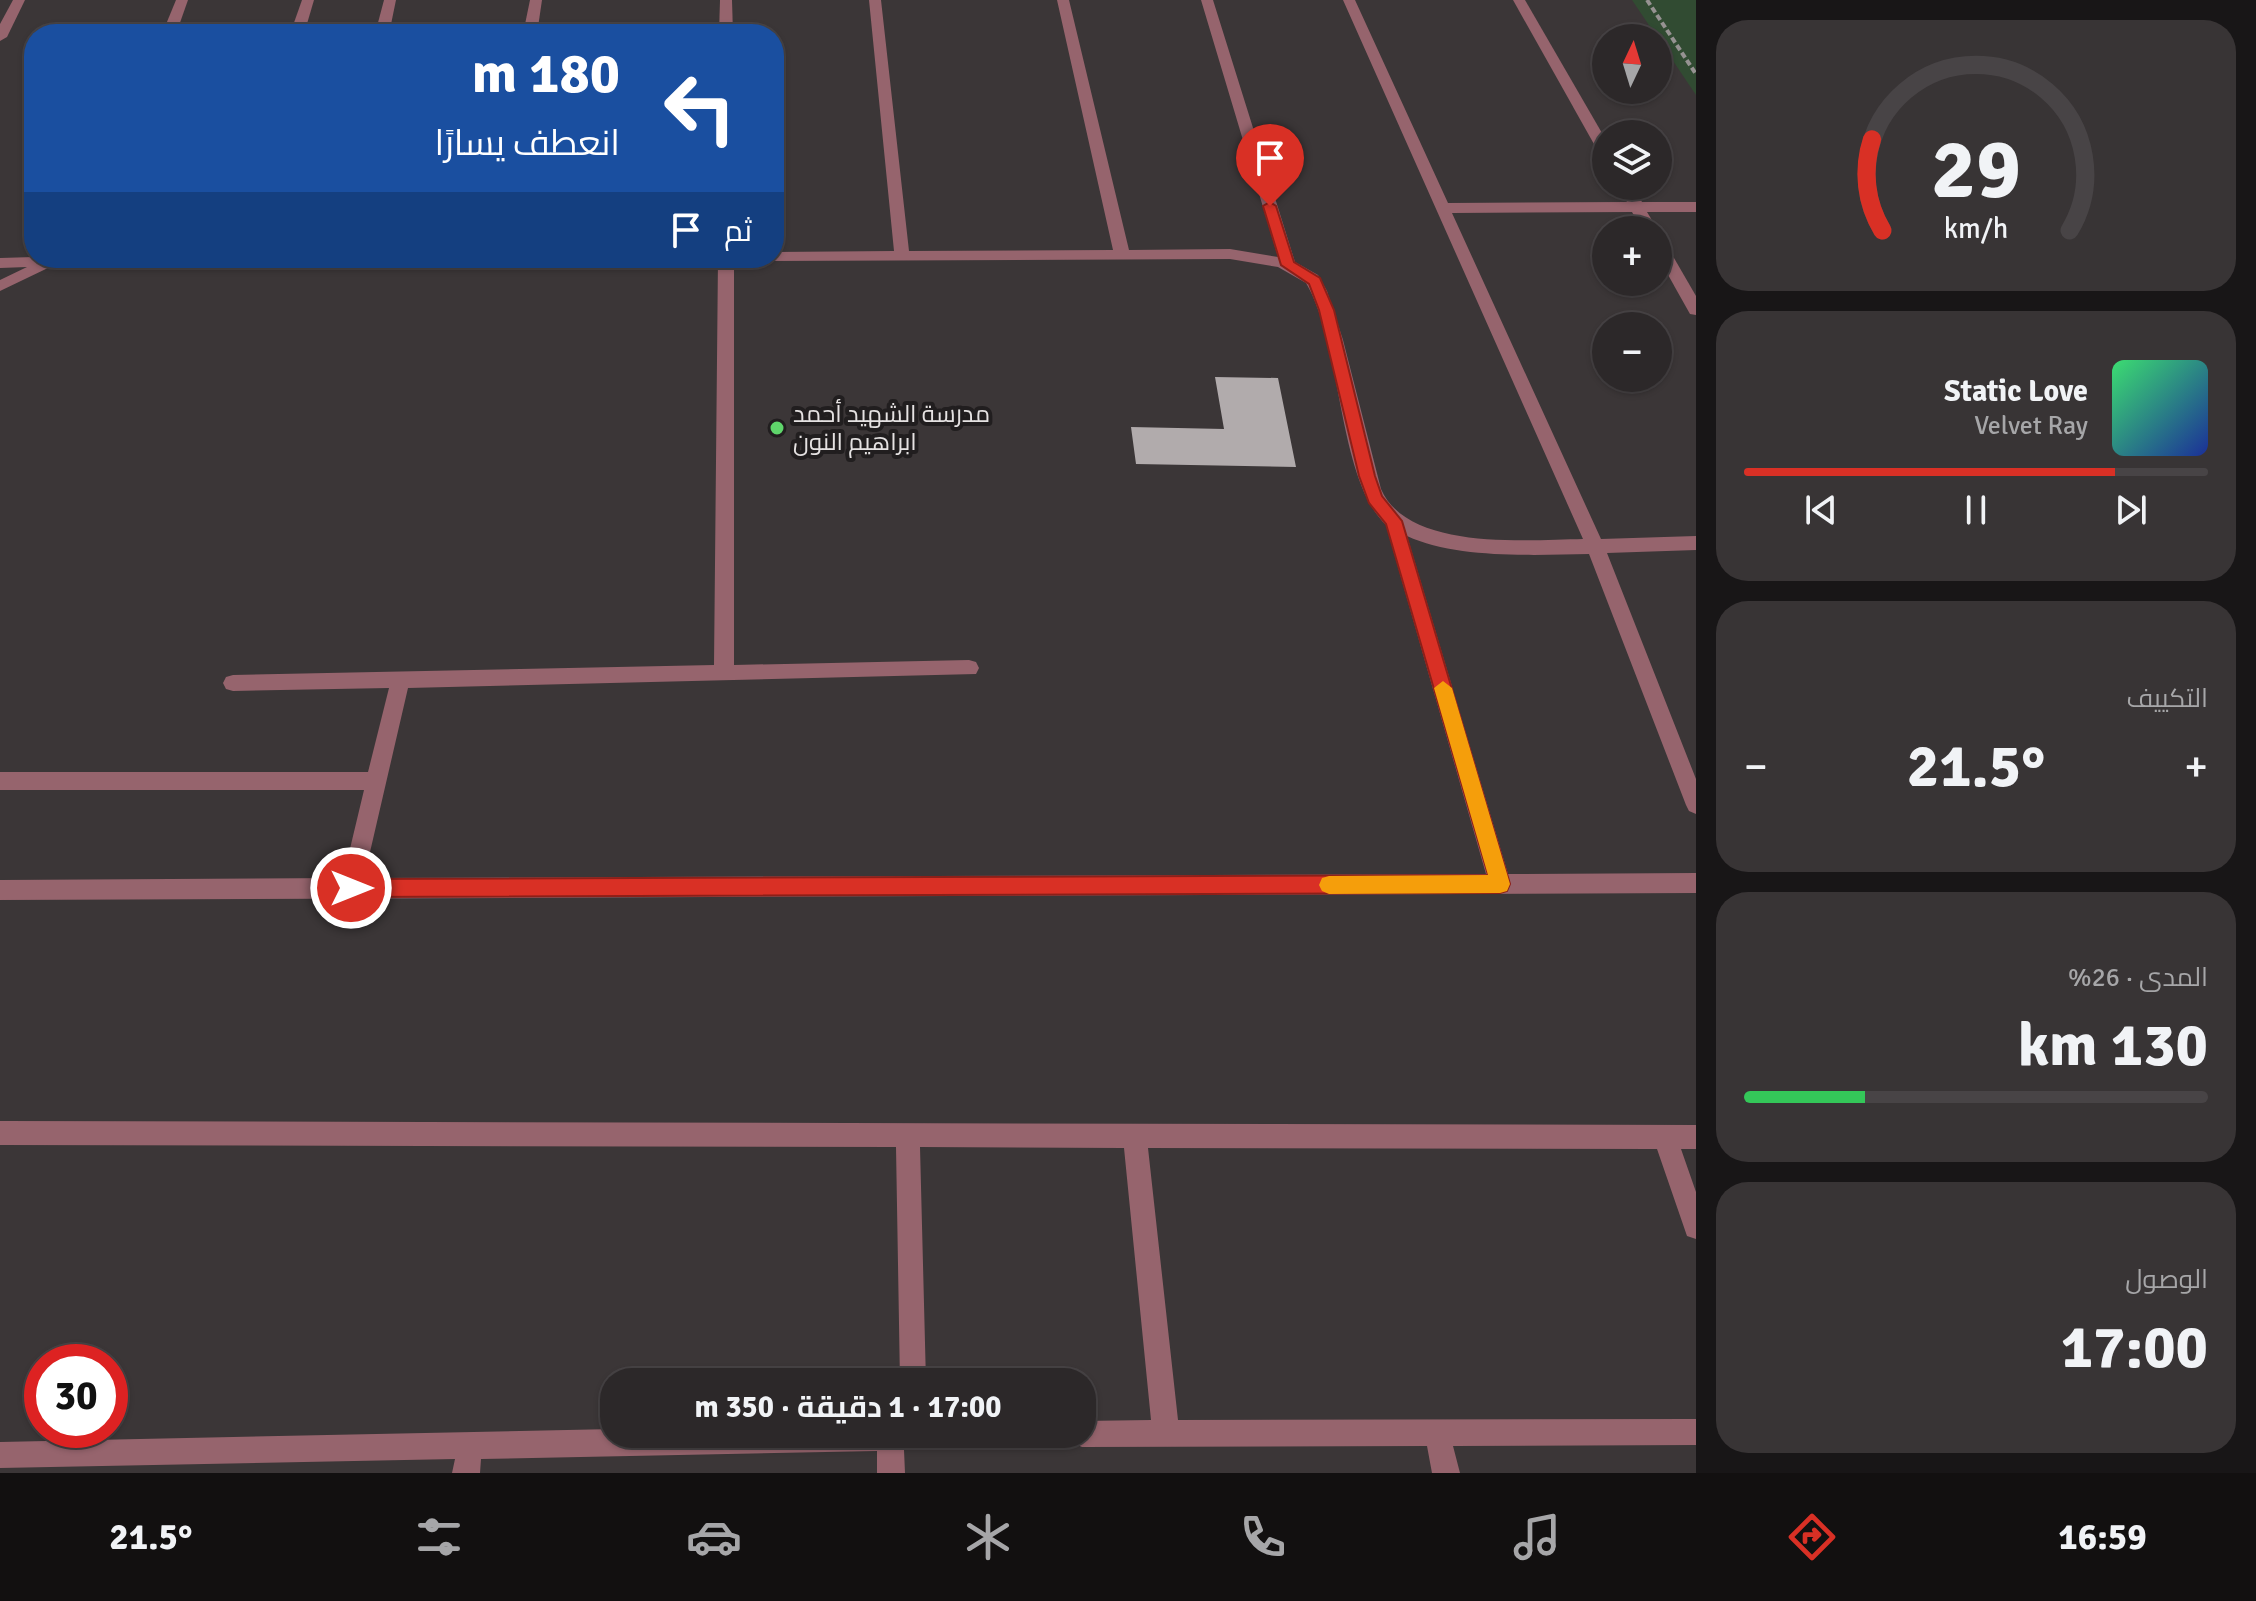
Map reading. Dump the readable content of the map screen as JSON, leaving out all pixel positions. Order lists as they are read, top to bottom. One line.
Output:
{"places":["مدرسة الشهيد أحمد ابراهيم النون"],"north":"top","page":{"map_buttons":["+","−"],"turn":["180 m","انعطف يسارًا"],"then":"ثم","song":["Static Love","Velvet Ray"],"tile":["التكييف",["المدى · 26%","130 km"],["الوصول","17:00"]],"heat":["−","21.5°","+"],"limit":"30","trip":"17:00 · 1 دقيقة · 350 m","tabs":["16:59","21.5°"],"gauge":["29","km/h"]}}
